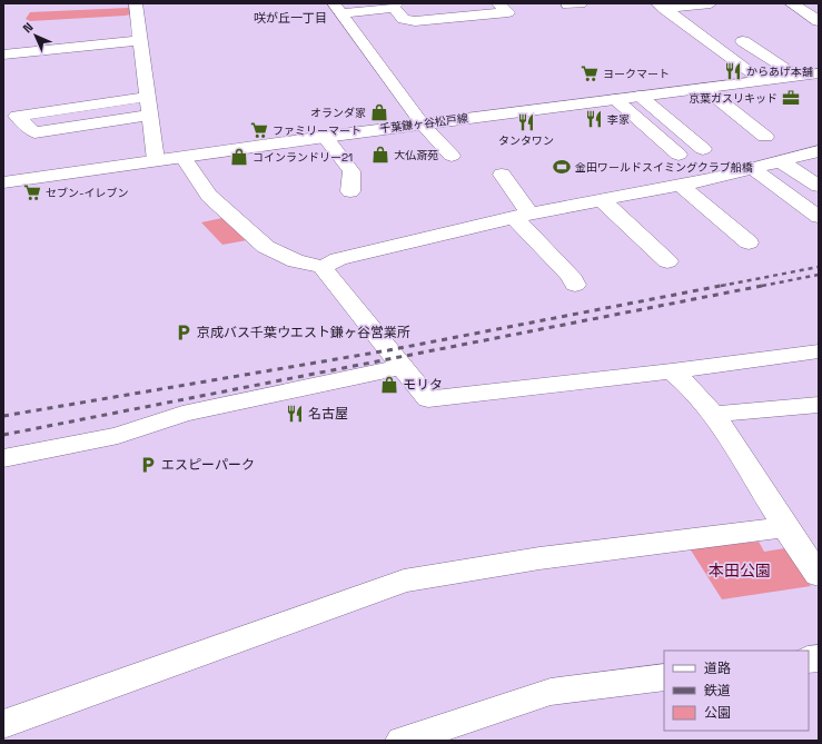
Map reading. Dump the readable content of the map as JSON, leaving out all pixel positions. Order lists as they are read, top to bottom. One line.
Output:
{"streets":{"street":["千葉鎌ヶ谷松戸線"]},"districts":["咲が丘一丁目"],"parks":["本田公園"],"places":{"restaurant":["からあげ本舗","李家","タンタワン","名古屋"],"supermarket":["ヨークマート","ファミリーマート","セブン-イレブン"],"office":["京葉ガスリキッド"],"shop":["オランダ家","大仏斎苑","コインランドリー21","モリタ"],"sports":["金田ワールドスイミングクラブ船橋"],"parking":["京成バス千葉ウエスト鎌ヶ谷営業所","エスピーパーク"]},"legend":["道路","鉄道","公園"],"north":"top left"}
